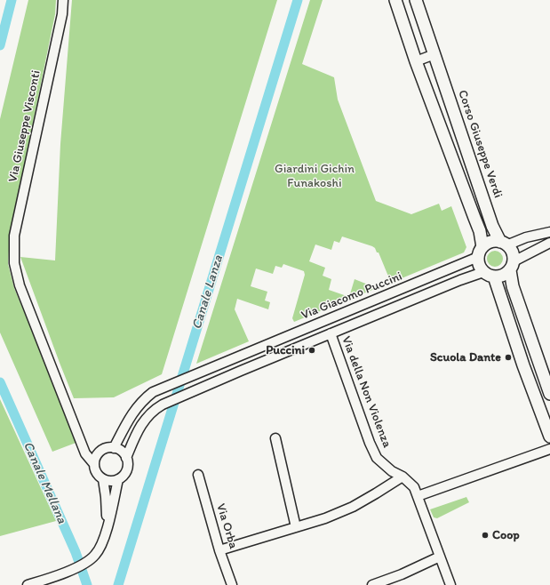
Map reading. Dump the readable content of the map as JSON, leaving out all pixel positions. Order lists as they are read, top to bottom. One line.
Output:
{"streets":{"street":["Via Giuseppe Visconti","Corso Giuseppe Verdi","Via Giacomo Puccini","Via della Non Violenza","Via Orba"]},"crossings":[["Via Giuseppe Visconti","Via Giacomo Puccini"],["Corso Giuseppe Verdi","Via Giacomo Puccini"]],"water":["Canale Lanza","Canale Mellana"],"parks":["Giardini Gichin Funakoshi"],"places":["Puccini","Scuola Dante","Coop"]}
